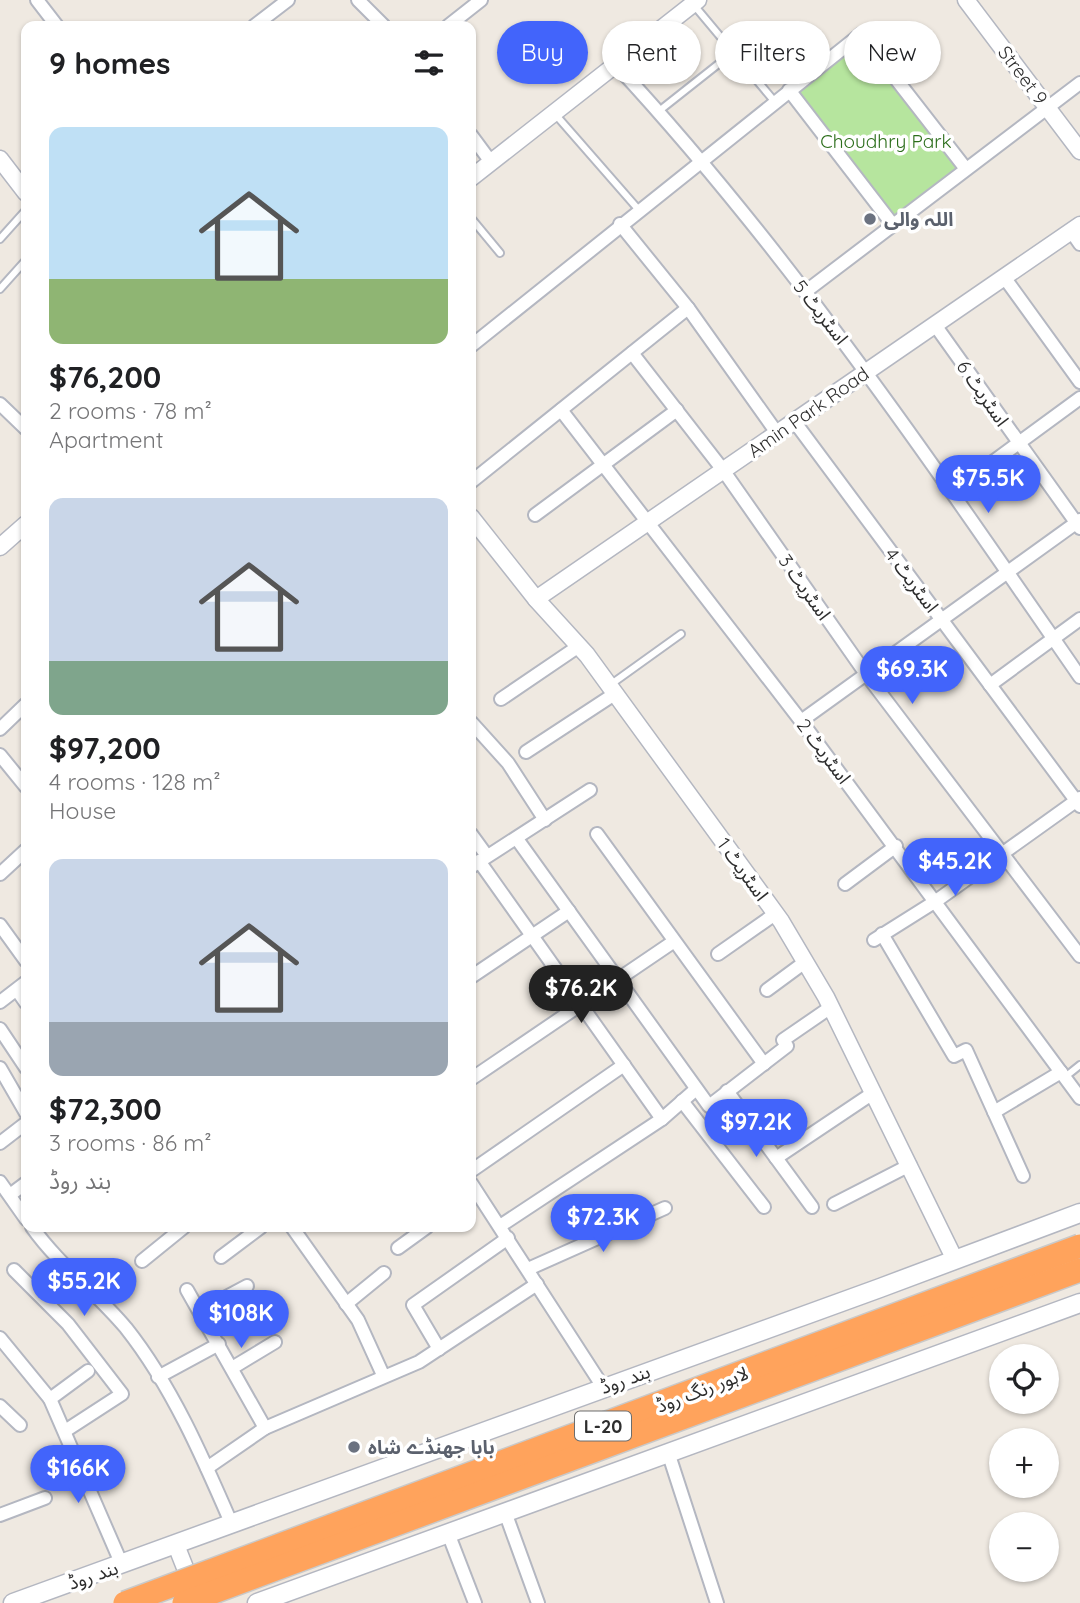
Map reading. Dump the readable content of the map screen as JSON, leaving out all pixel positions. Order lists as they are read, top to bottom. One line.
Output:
{"streets":{"highway":["لاہور رنگ روڈ","L-20"],"main road":["بند روڈ"],"street":["Street 9","اسٹریٹ 5","اسٹریٹ 6","Amin Park Road","اسٹریٹ 4","اسٹریٹ 3","اسٹریٹ 2","اسٹریٹ 1"]},"crossings":[["اسٹریٹ 5","Amin Park Road"],["اسٹریٹ 6","Amin Park Road"],["Amin Park Road","اسٹریٹ 4"],["Amin Park Road","اسٹریٹ 3"],["Amin Park Road","اسٹریٹ 2"],["Amin Park Road","اسٹریٹ 1"],["اسٹریٹ 1","بند روڈ"]],"parks":["Choudhry Park"],"places":["اللہ والی","بابا جھنڈے شاہ"],"page":{"chip":["Buy","Rent","Filters","New"],"heading":"9 homes","list":[{"name":"$76,200","note":"2 rooms · 78 m² · Apartment"},{"name":"$97,200","note":"4 rooms · 128 m² · House"},{"name":"$72,300","note":"3 rooms · 86 m² · بند روڈ"}],"price":["$75.5K","$69.3K","$45.2K","$76.2K","$97.2K","$72.3K","$55.2K","$108K","$166K"],"map_buttons":["+","−"]}}
